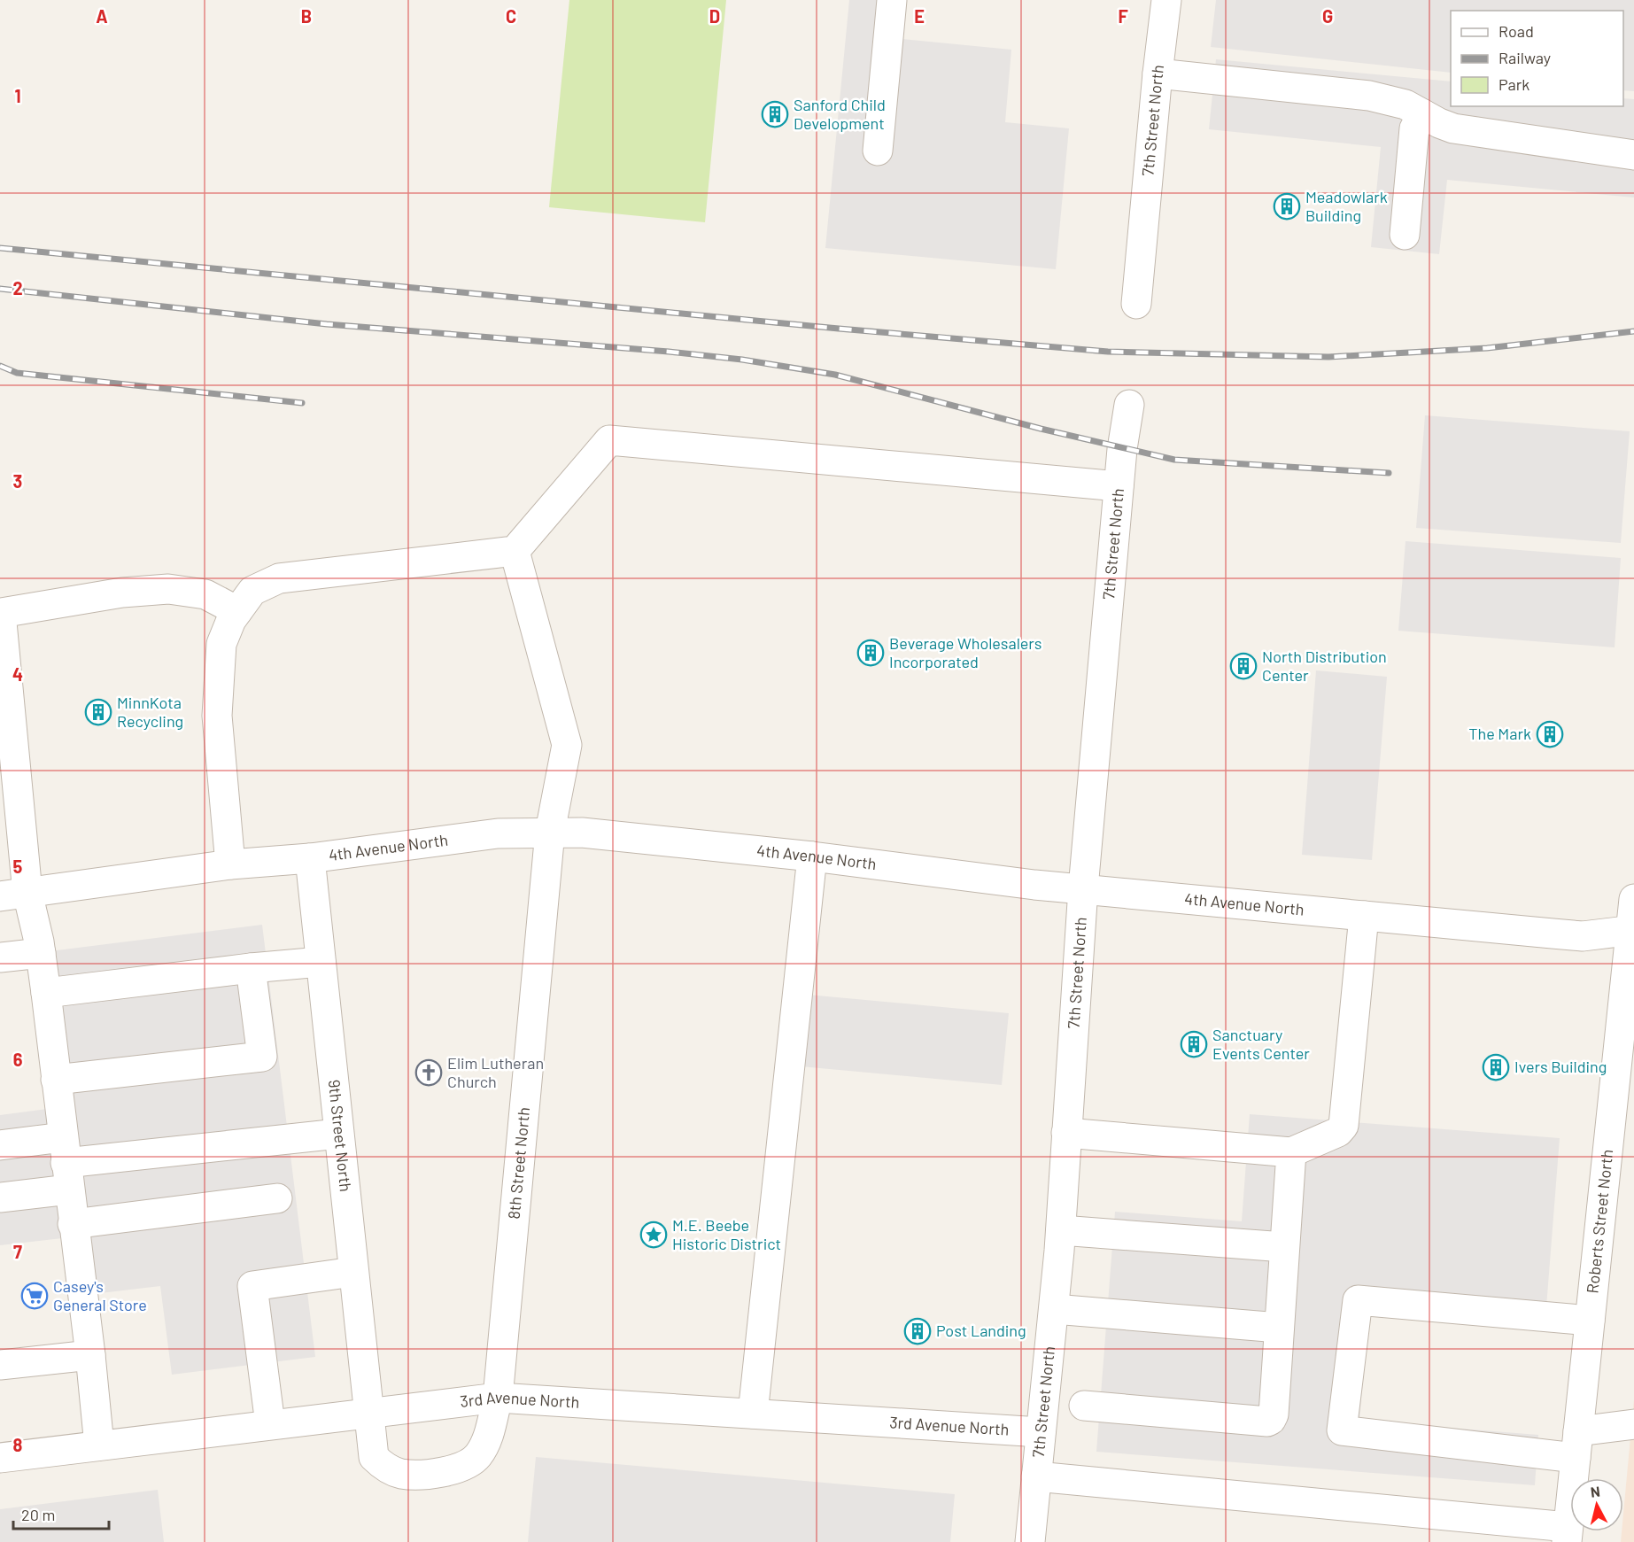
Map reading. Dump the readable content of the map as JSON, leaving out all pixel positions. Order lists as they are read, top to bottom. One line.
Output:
{"streets":{"street":["7th Street North","4th Avenue North","9th Street North","8th Street North","Roberts Street North","3rd Avenue North"]},"crossings":[["7th Street North","4th Avenue North"],["7th Street North","3rd Avenue North"],["4th Avenue North","9th Street North"],["4th Avenue North","8th Street North"],["4th Avenue North","Roberts Street North"],["9th Street North","8th Street North"],["9th Street North","3rd Avenue North"],["8th Street North","3rd Avenue North"]],"places":{"building":["Sanford Child Development","Meadowlark Building","Beverage Wholesalers Incorporated","North Distribution Center","MinnKota Recycling","The Mark","Sanctuary Events Center","Ivers Building","Post Landing"],"church":["Elim Lutheran Church"],"place":["M.E. Beebe Historic District"],"supermarket":["Casey's General Store"]},"legend":["Road","Railway","Park"],"scale_bar":"20 m","north":"top","grid":{"columns":["A","B","C","D","E","F","G"],"rows":["1","2","3","4","5","6","7","8"]}}
